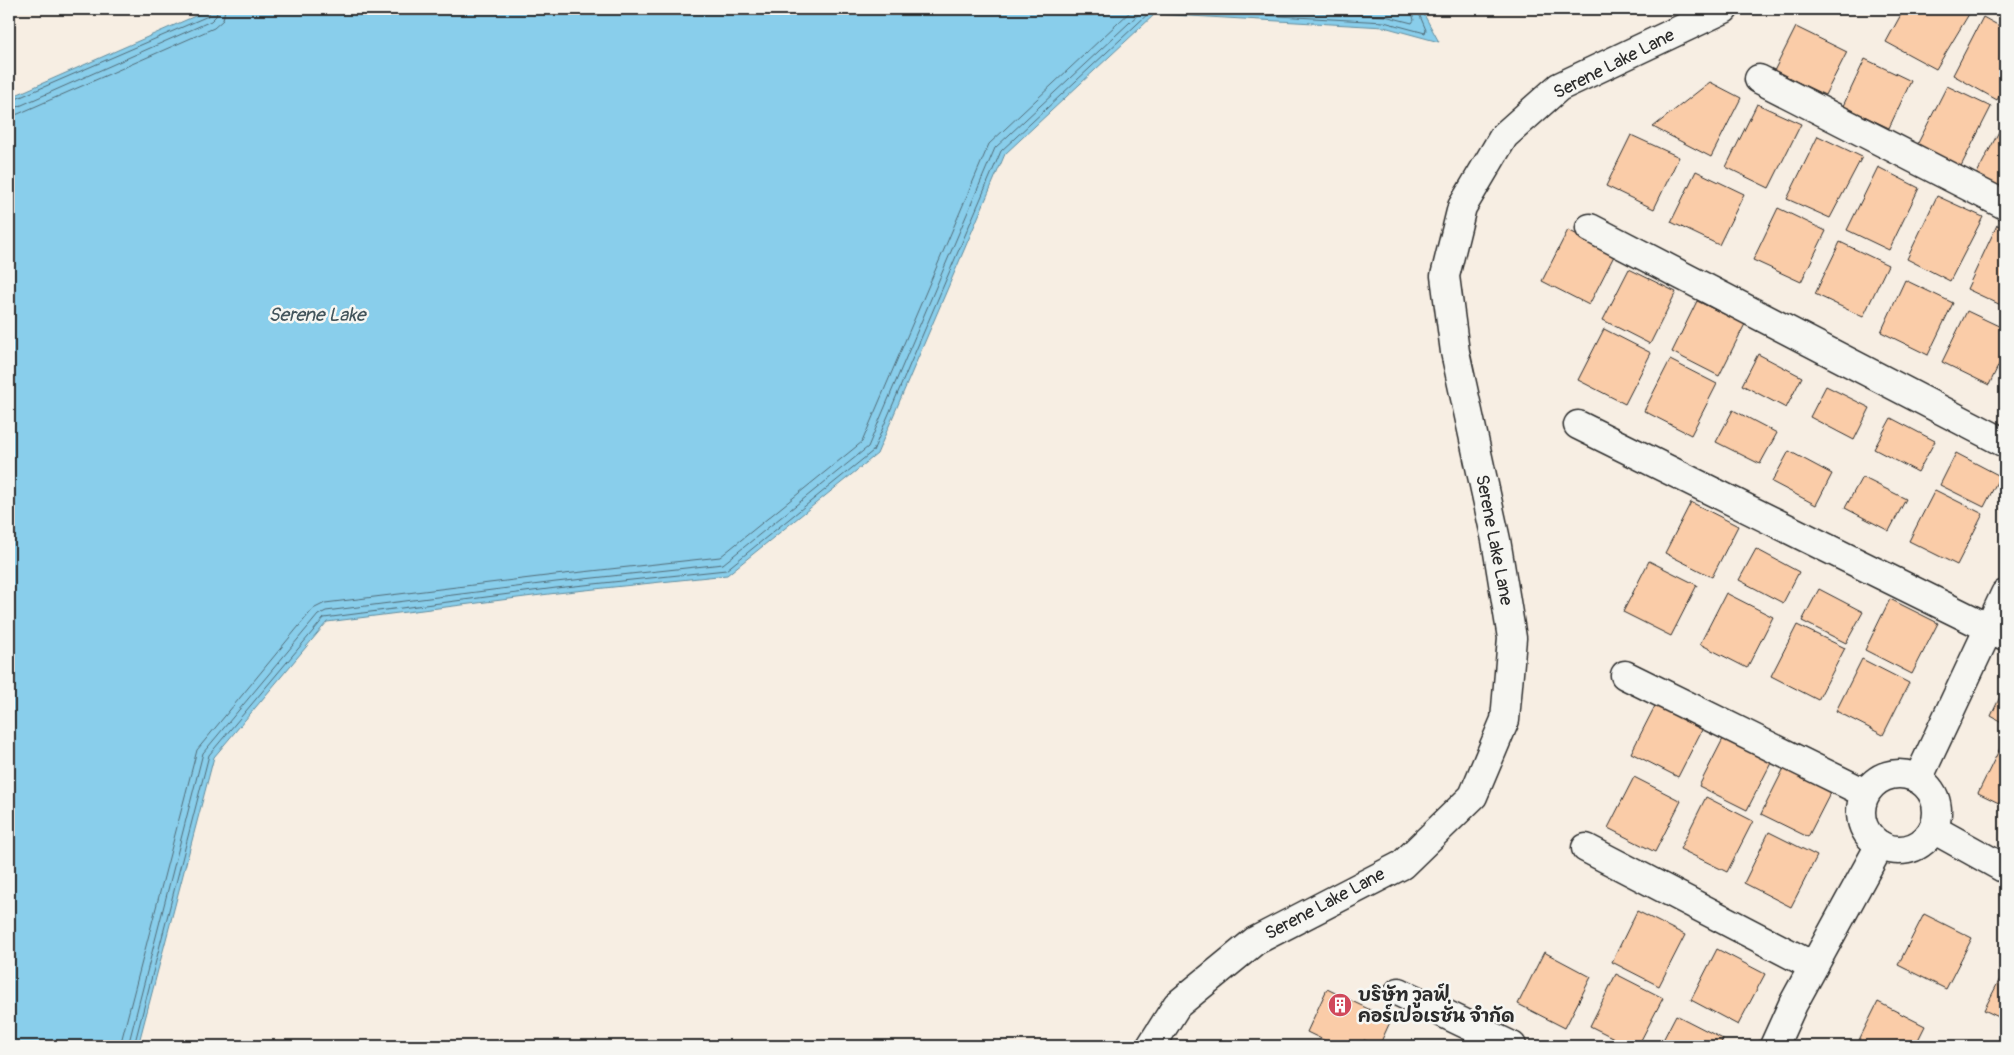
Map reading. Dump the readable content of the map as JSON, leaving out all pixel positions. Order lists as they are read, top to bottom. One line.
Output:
{"streets":{"street":["Serene Lake Lane"]},"water":["Serene Lake"],"places":{"building":["บริษัท วูลฟ์ คอร์เปอเรชั่น จำกัด"]}}
